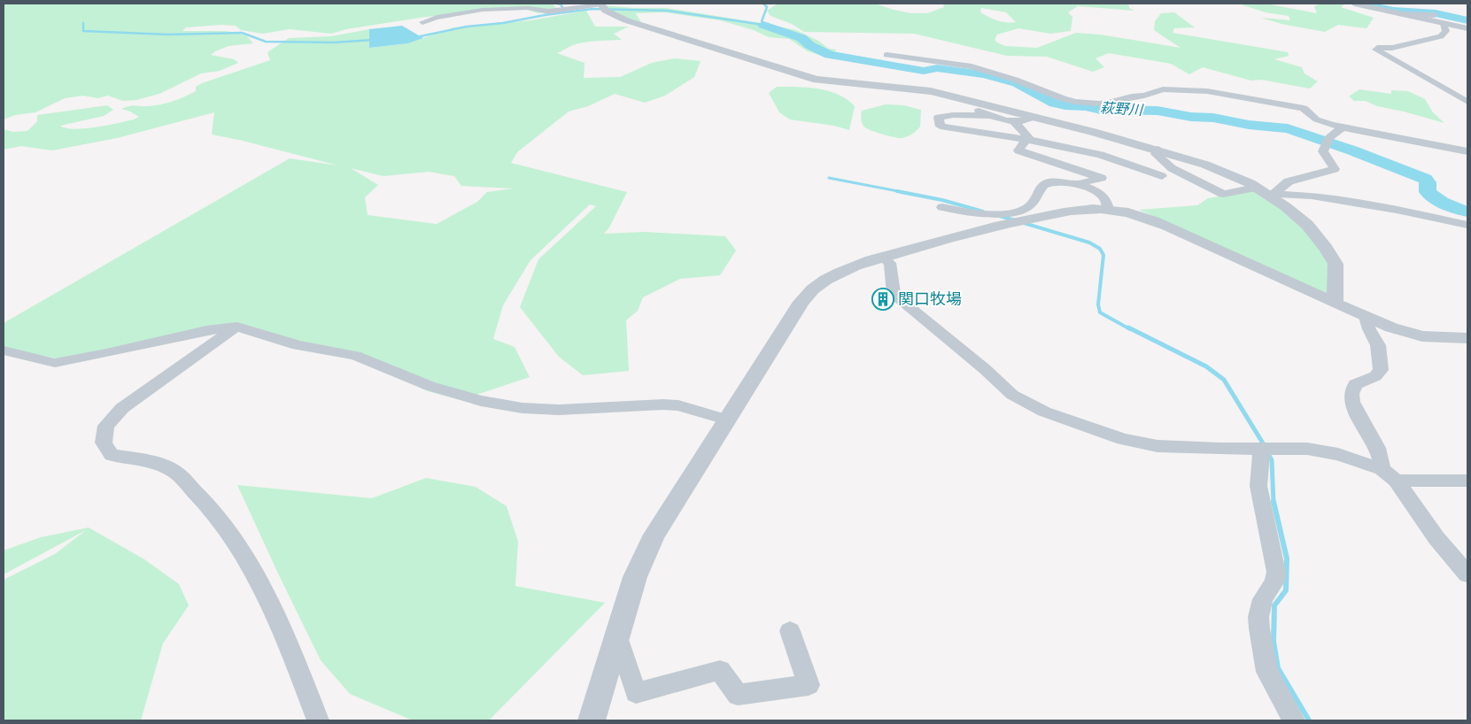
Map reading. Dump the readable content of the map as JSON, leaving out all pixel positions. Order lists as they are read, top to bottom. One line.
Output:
{"water":["萩野川"],"places":{"building":["関口牧場"]}}
